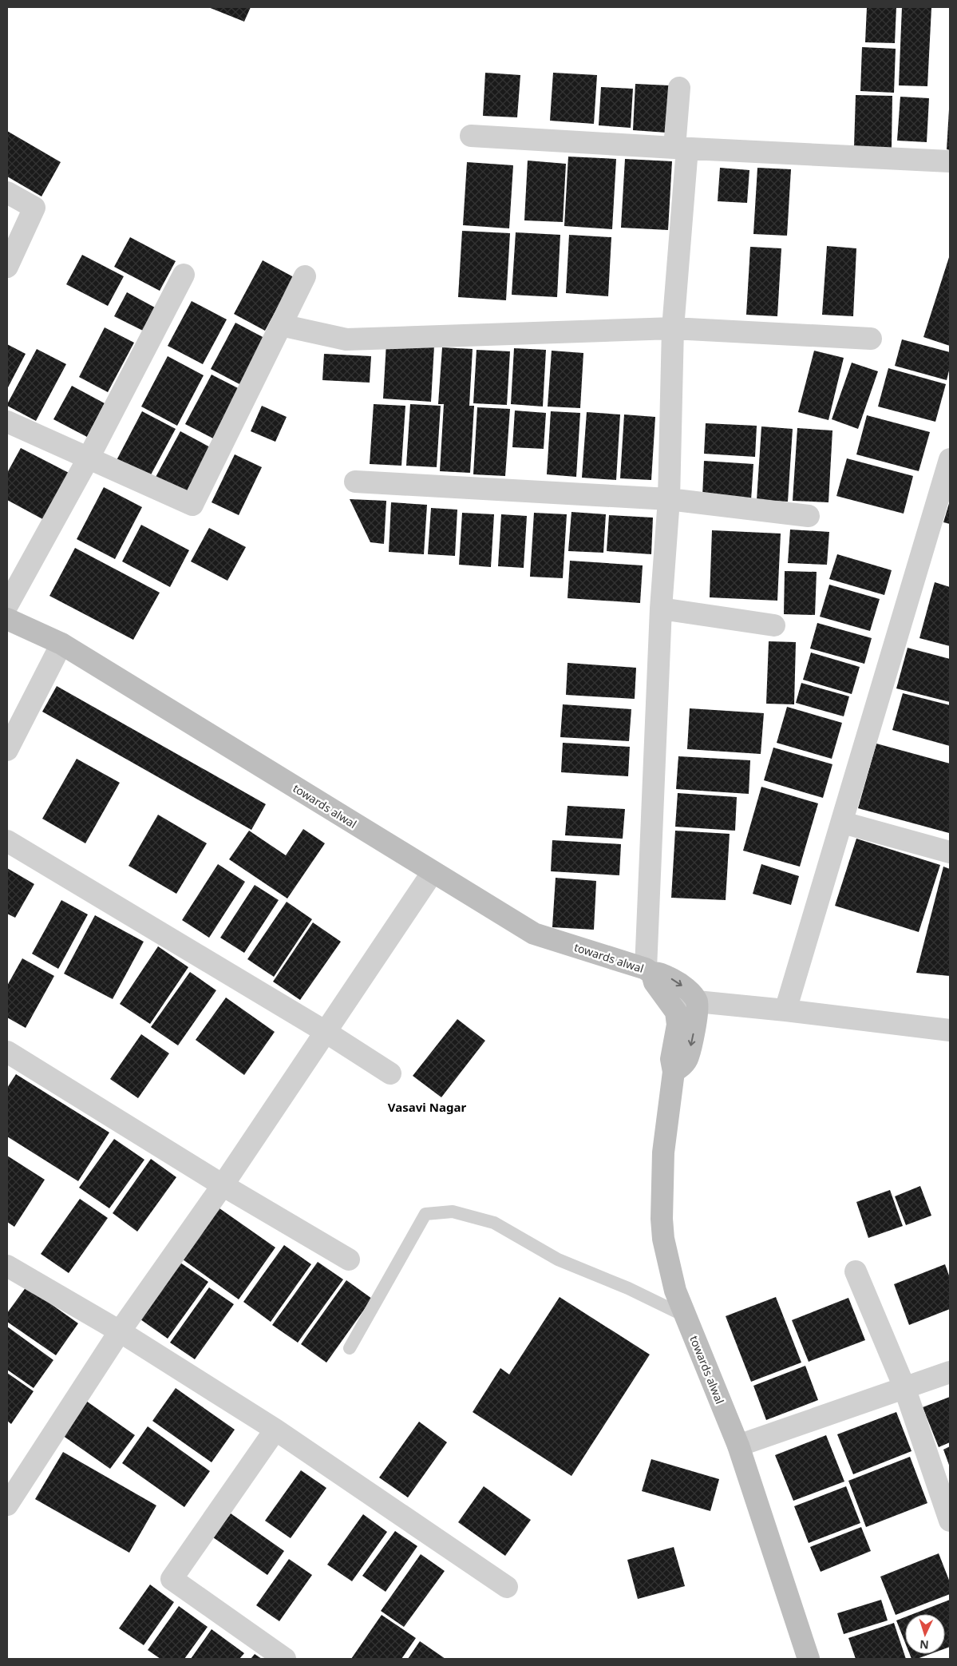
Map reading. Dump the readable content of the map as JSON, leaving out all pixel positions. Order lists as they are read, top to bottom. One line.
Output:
{"streets":{"main road":["towards alwal"]},"districts":["Vasavi Nagar"],"north":"bottom"}
